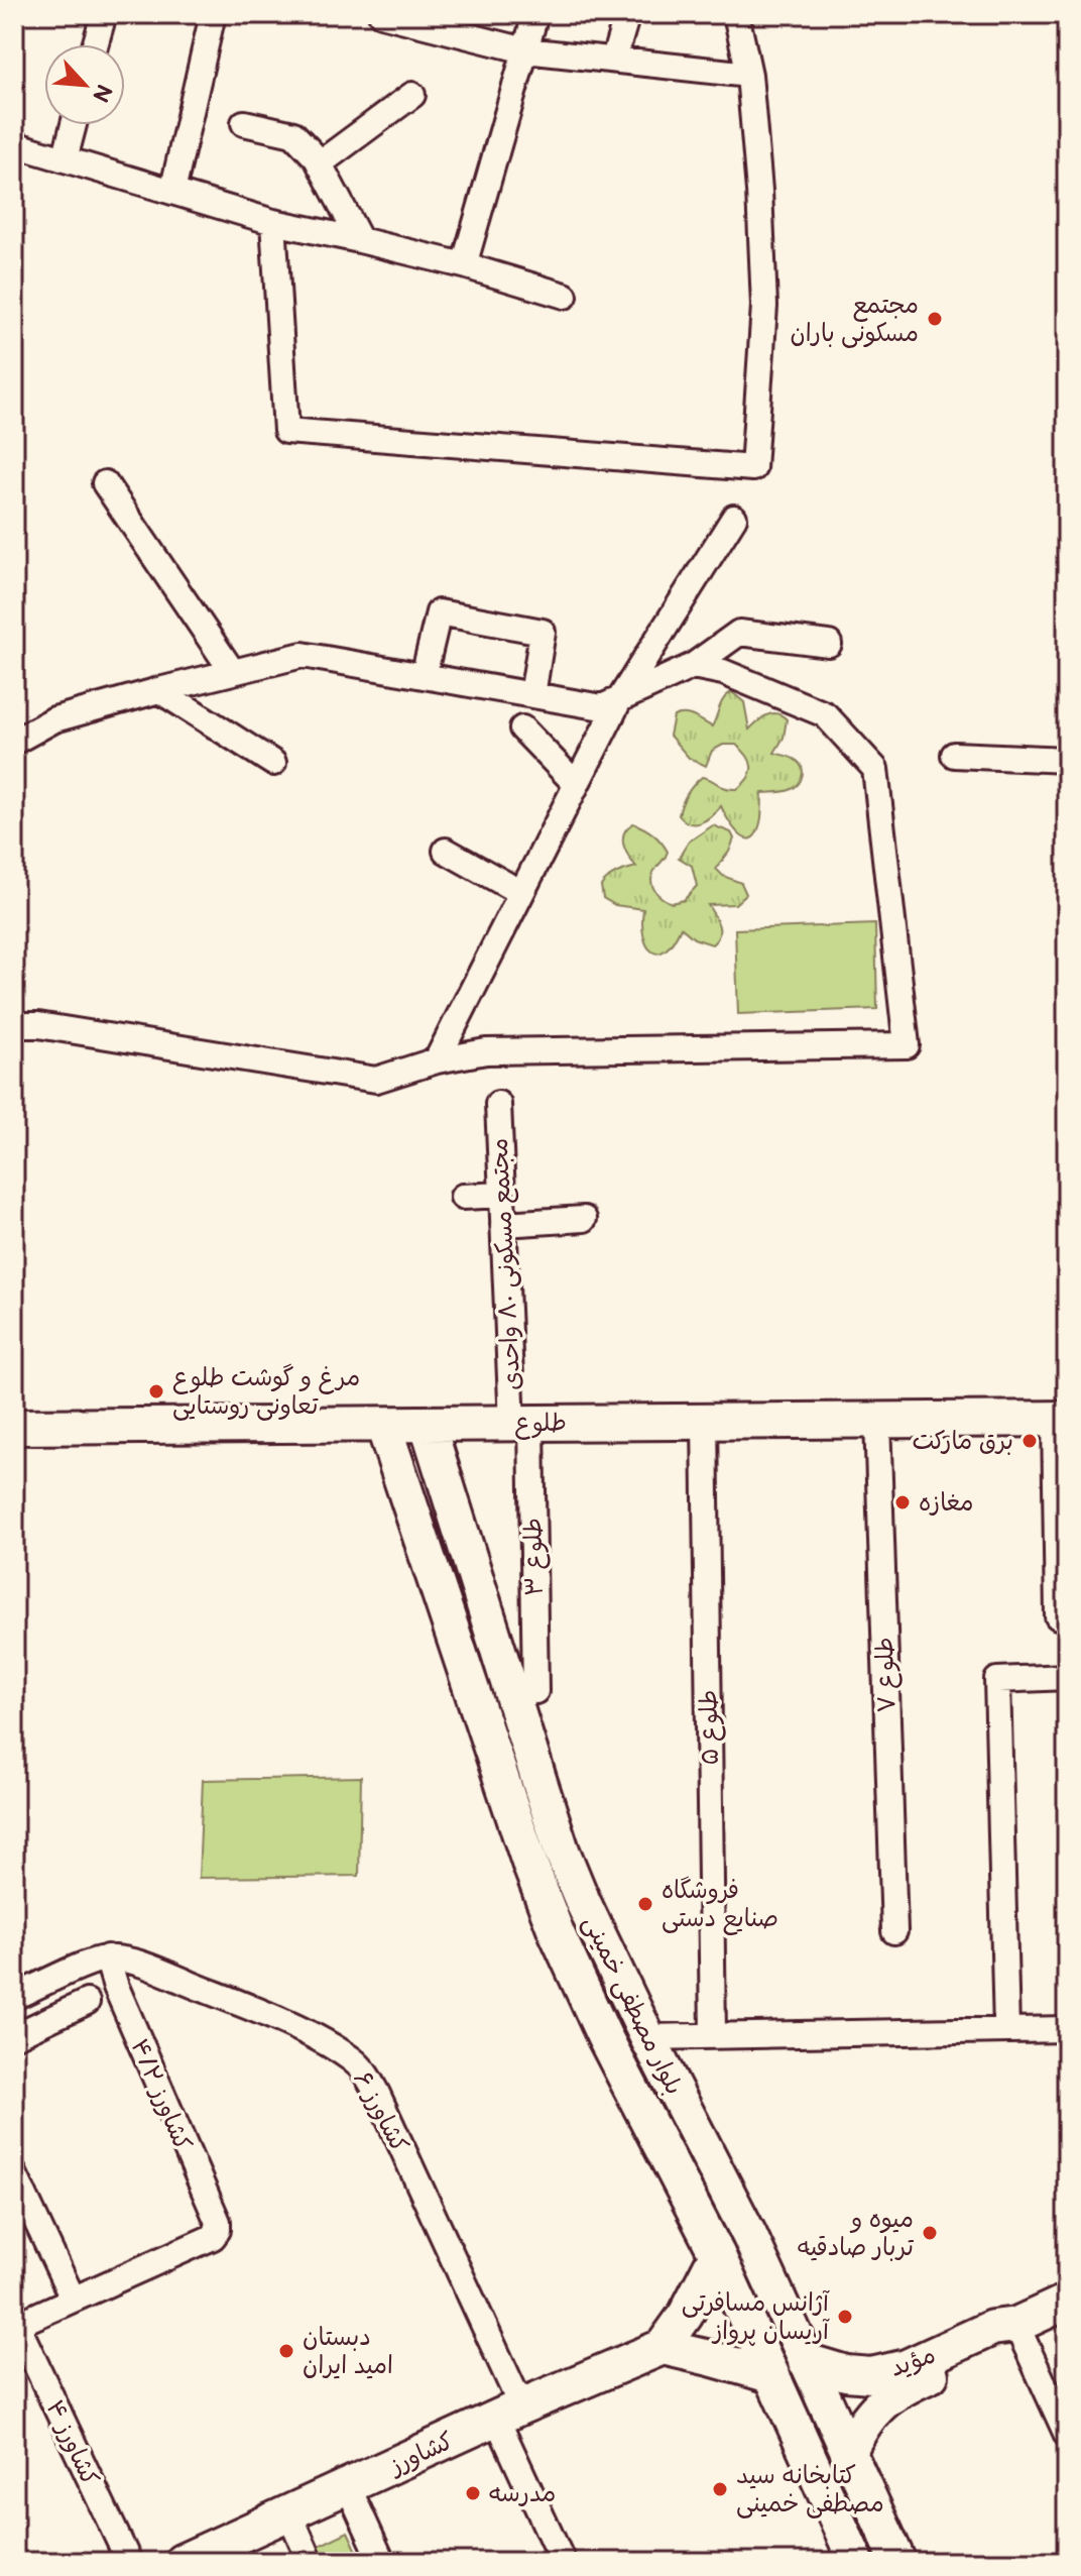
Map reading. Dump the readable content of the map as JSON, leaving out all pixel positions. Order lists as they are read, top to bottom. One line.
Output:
{"streets":{"street":["مجتمع مسکونی ۸۰ واحدی","طلوع","طلوع ۳","طلوع ۷","طلوع ۵","بلوار مصطفی خمینی","کشاورز ۴/۲","کشاورز ۶","مؤید","کشاورز ۴","کشاورز"]},"crossings":[["مجتمع مسکونی ۸۰ واحدی","طلوع"],["مجتمع مسکونی ۸۰ واحدی","طلوع ۳"],["طلوع","طلوع ۳"],["طلوع","طلوع ۷"],["طلوع","طلوع ۵"],["طلوع","بلوار مصطفی خمینی"],["بلوار مصطفی خمینی","مؤید"],["کشاورز ۴/۲","کشاورز ۶"],["کشاورز ۴/۲","کشاورز ۴"],["کشاورز ۶","کشاورز"]],"places":["مجتمع مسکونی باران","مرغ و گوشت طلوع تعاونی روستایی","برق مارکت","مغازه","فروشگاه صنایع دستی","میوه و تربار صادقیه","آژانس مسافرتی آریسان پرواز","دبستان امید ایران","کتابخانه سید مصطفی خمینی","مدرسه"],"north":"bottom right"}
